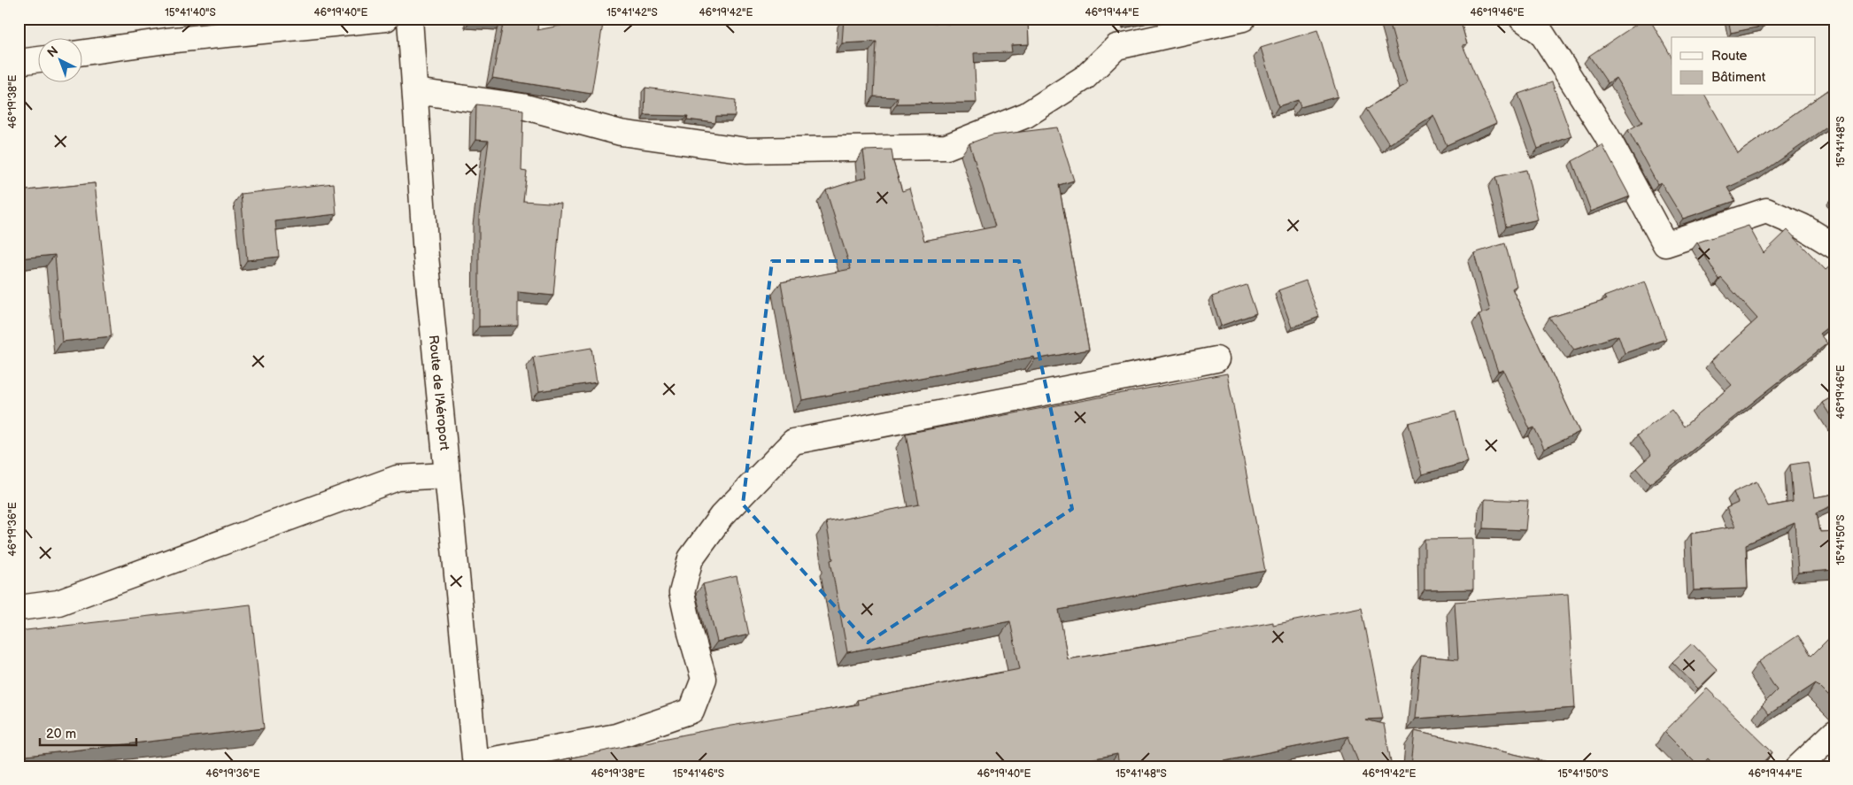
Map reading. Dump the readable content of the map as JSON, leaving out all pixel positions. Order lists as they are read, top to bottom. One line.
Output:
{"streets":{"street":["Route de l'Aéroport"]},"legend":["Route","Bâtiment"],"scale_bar":"20 m","north":"top left","coordinates":["15°41'40\"S","46°19'40\"E","15°41'42\"S","46°19'42\"E","46°19'44\"E","46°19'46\"E","46°19'38\"E","15°41'48\"S","46°19'36\"E","15°41'50\"S","15°41'46\"S"]}
